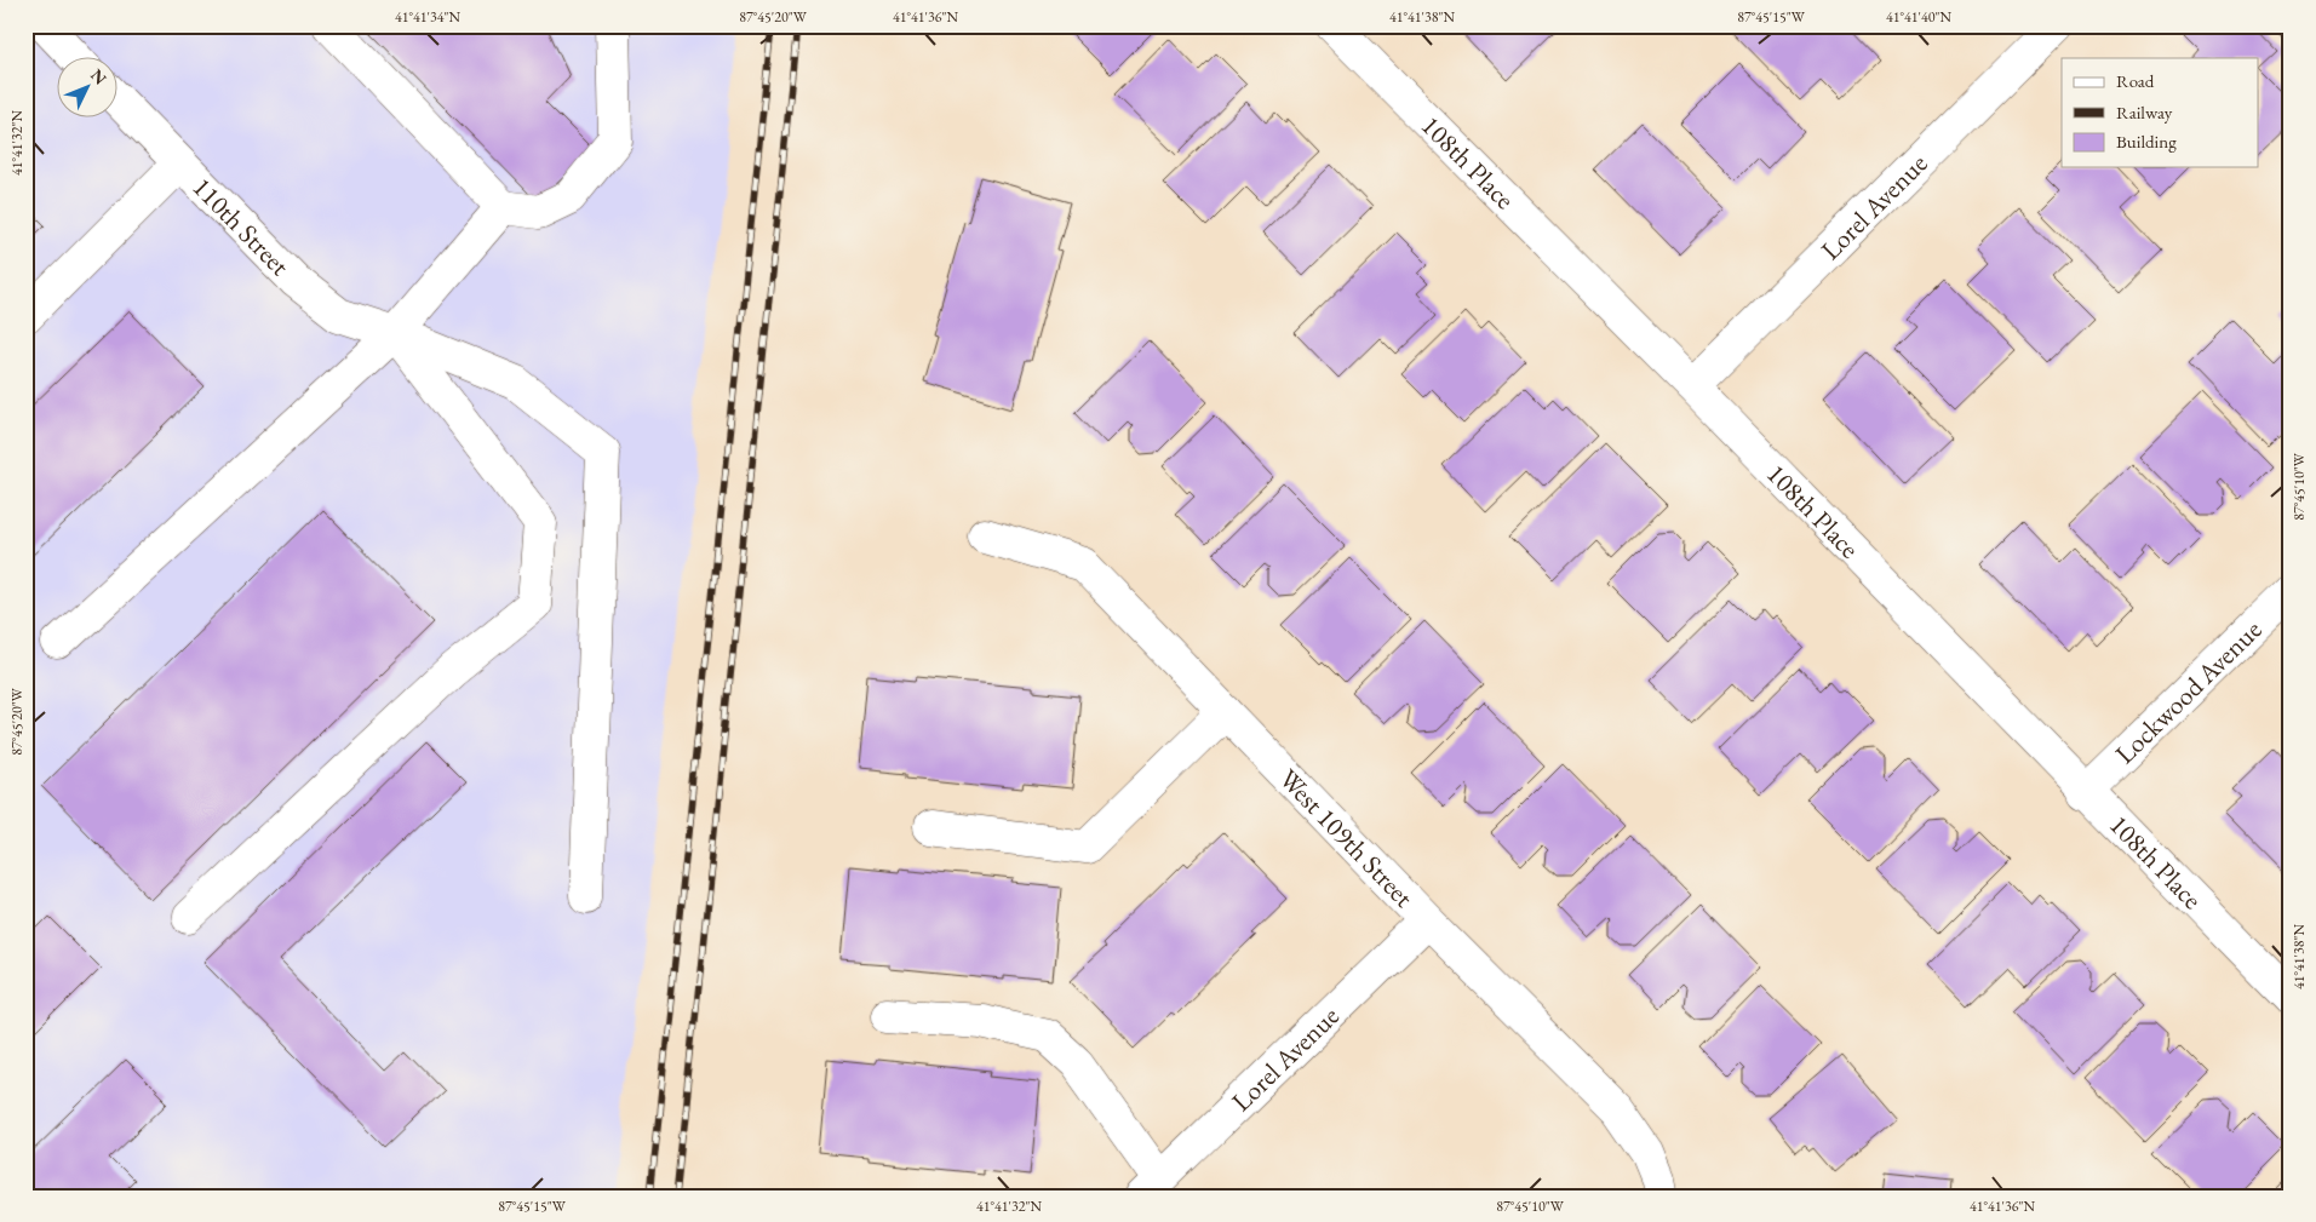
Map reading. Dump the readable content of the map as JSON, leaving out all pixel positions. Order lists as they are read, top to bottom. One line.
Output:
{"streets":{"street":["108th Place","Lorel Avenue","110th Street","Lockwood Avenue","West 109th Street"]},"crossings":[["108th Place","Lorel Avenue"],["108th Place","Lockwood Avenue"],["Lorel Avenue","West 109th Street"]],"legend":["Road","Railway","Building"],"north":"top right","coordinates":["41°41'34\"N","87°45'20\"W","41°41'36\"N","41°41'38\"N","87°45'15\"W","41°41'40\"N","41°41'32\"N","87°45'10\"W"]}
